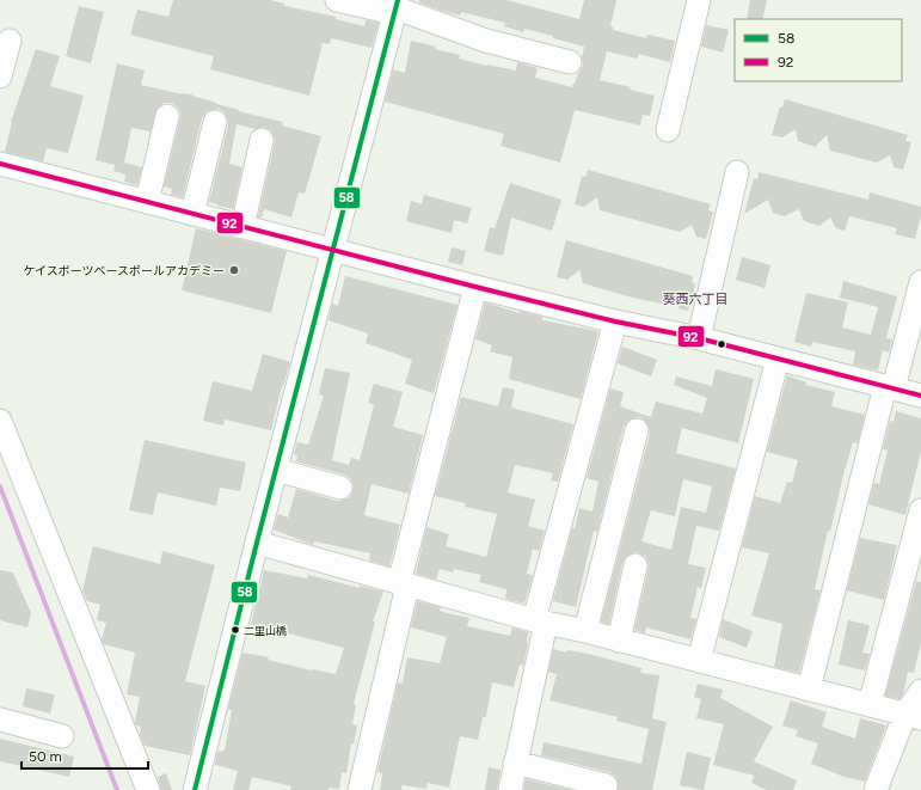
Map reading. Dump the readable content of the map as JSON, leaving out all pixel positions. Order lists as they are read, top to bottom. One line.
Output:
{"districts":["葵西六丁目"],"places":["ケイスポーツベースボールアカデミー","二里山橋"],"lines":["transit line 58","transit line 92"],"legend":["58","92"],"scale_bar":"50 m"}
